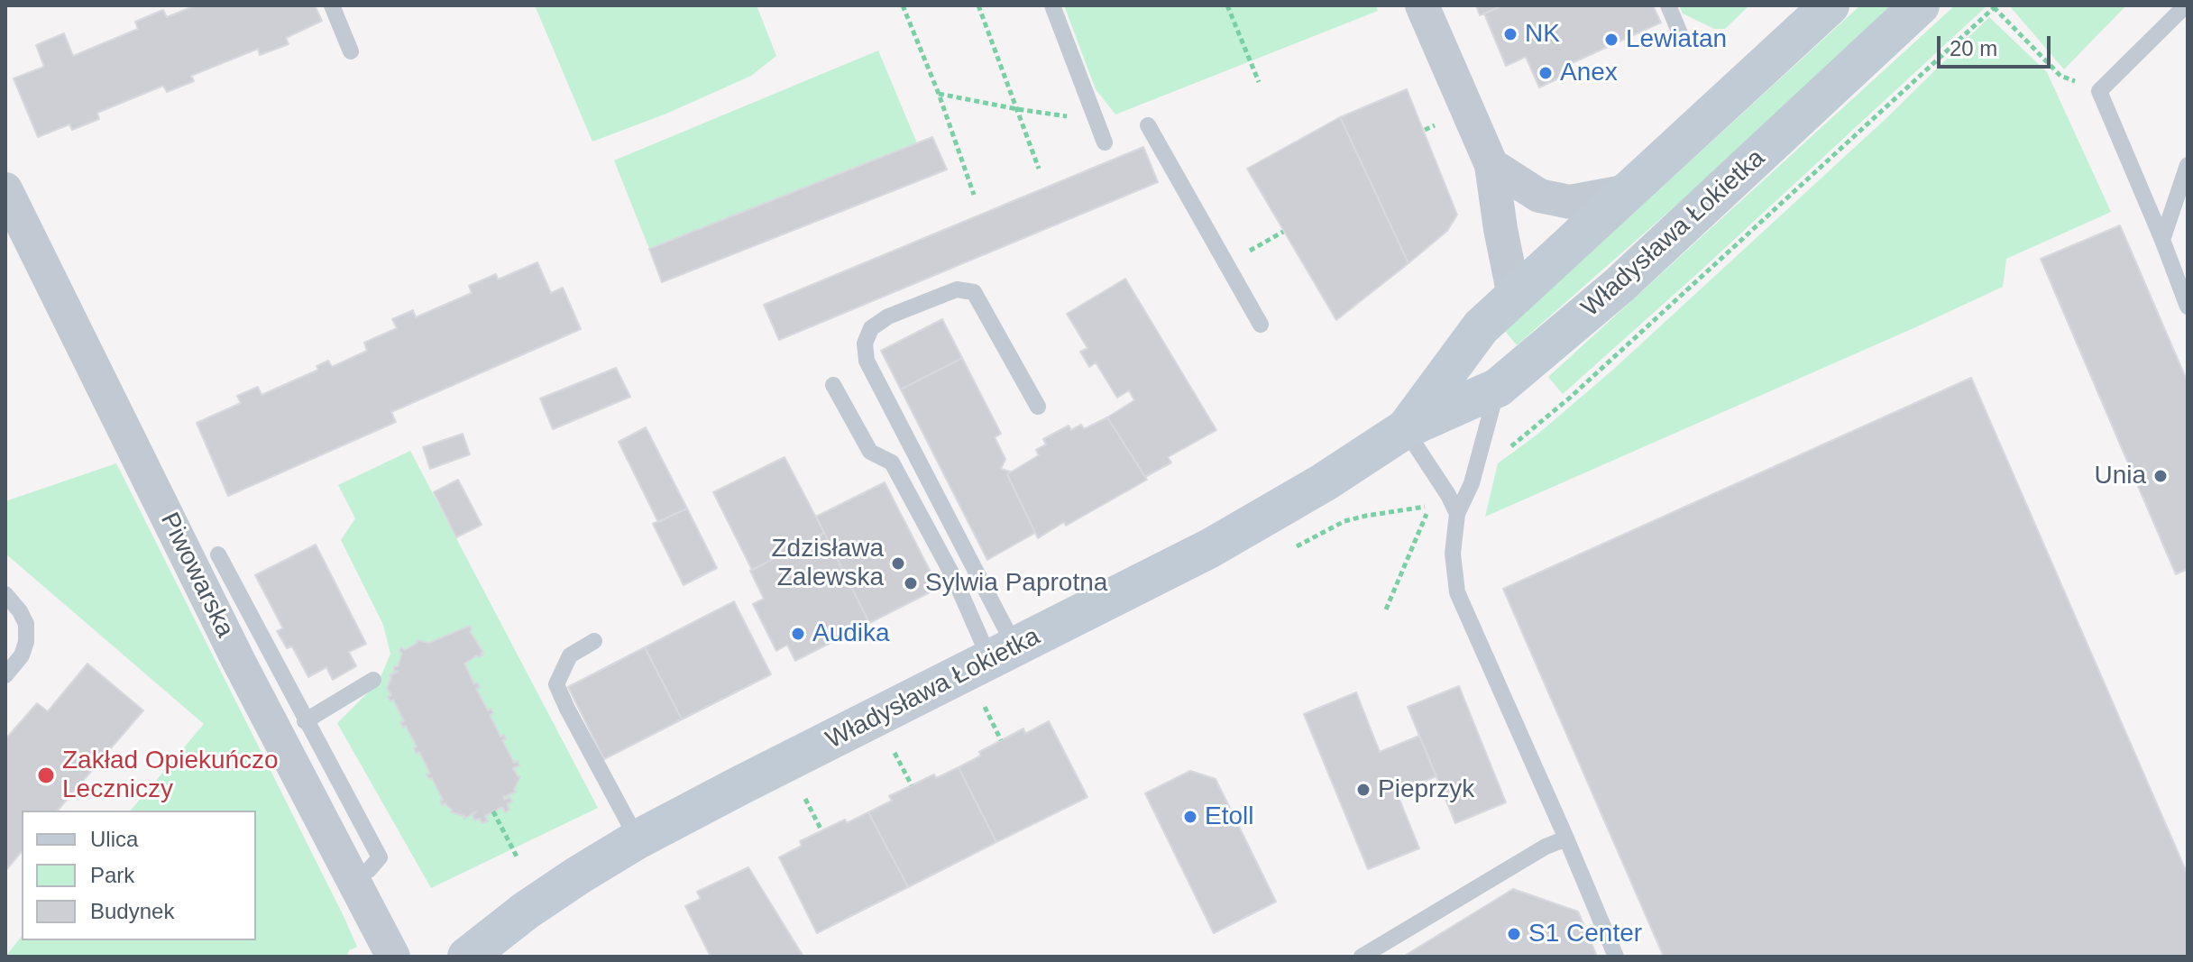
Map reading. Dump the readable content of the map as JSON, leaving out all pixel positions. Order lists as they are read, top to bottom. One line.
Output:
{"streets":{"main road":["Władysława Łokietka"],"street":["Piwowarska"]},"places":["NK","Lewiatan","Anex","Unia","Zdzisława Zalewska","Sylwia Paprotna","Audika","Zakład Opiekuńczo Leczniczy","Pieprzyk","Etoll","S1 Center"],"legend":["Ulica","Park","Budynek"],"scale_bar":"20 m"}
